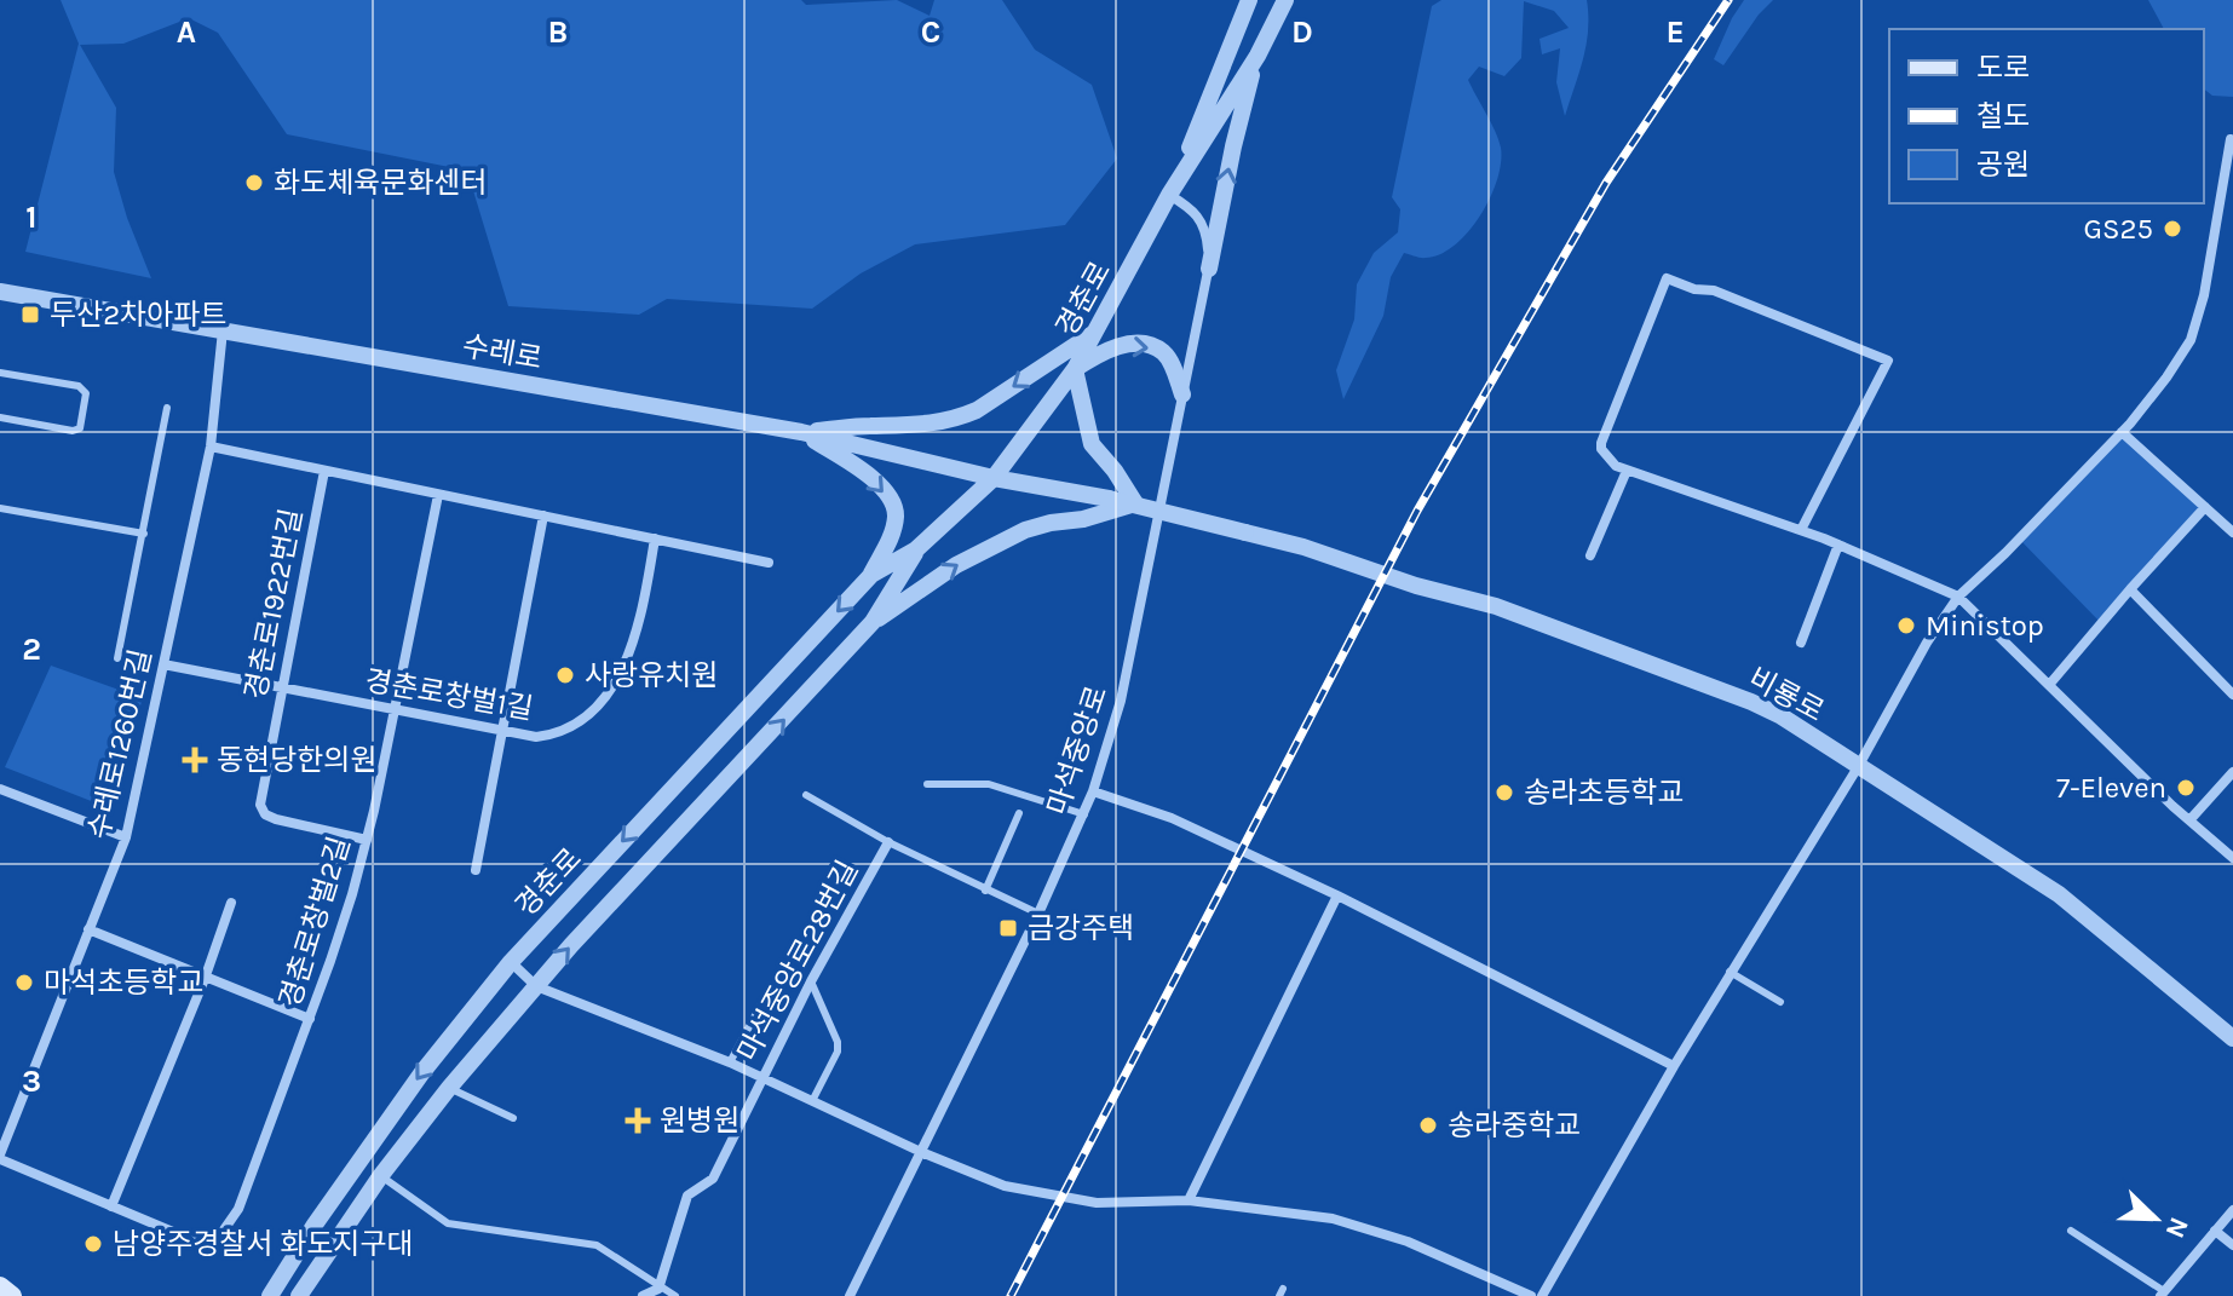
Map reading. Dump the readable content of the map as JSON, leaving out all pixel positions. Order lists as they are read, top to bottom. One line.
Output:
{"streets":{"street":["경춘로","수레로","경춘로1922번길","경춘로창벌1길","비룡로","수레로1260번길","마석중앙로","경춘로창벌2길","마석중앙로28번길"]},"crossings":[["경춘로","수레로"],["경춘로","비룡로"],["경춘로","마석중앙로"],["수레로","비룡로"],["수레로","수레로1260번길"],["경춘로1922번길","경춘로창벌1길"],["경춘로1922번길","수레로1260번길"],["경춘로1922번길","경춘로창벌2길"],["경춘로창벌1길","수레로1260번길"],["경춘로창벌1길","경춘로창벌2길"],["수레로1260번길","경춘로창벌2길"]],"places":{"other":["화도체육문화센터","GS25","Ministop","사랑유치원","7-Eleven","송라초등학교","마석초등학교","송라중학교","남양주경찰서 화도지구대"],"transit":["두산2차아파트","금강주택"],"health":["동현당한의원","원병원"]},"legend":["도로","철도","공원"],"north":"bottom right","grid":{"columns":["A","B","C","D","E"],"rows":["1","2","3"]}}
